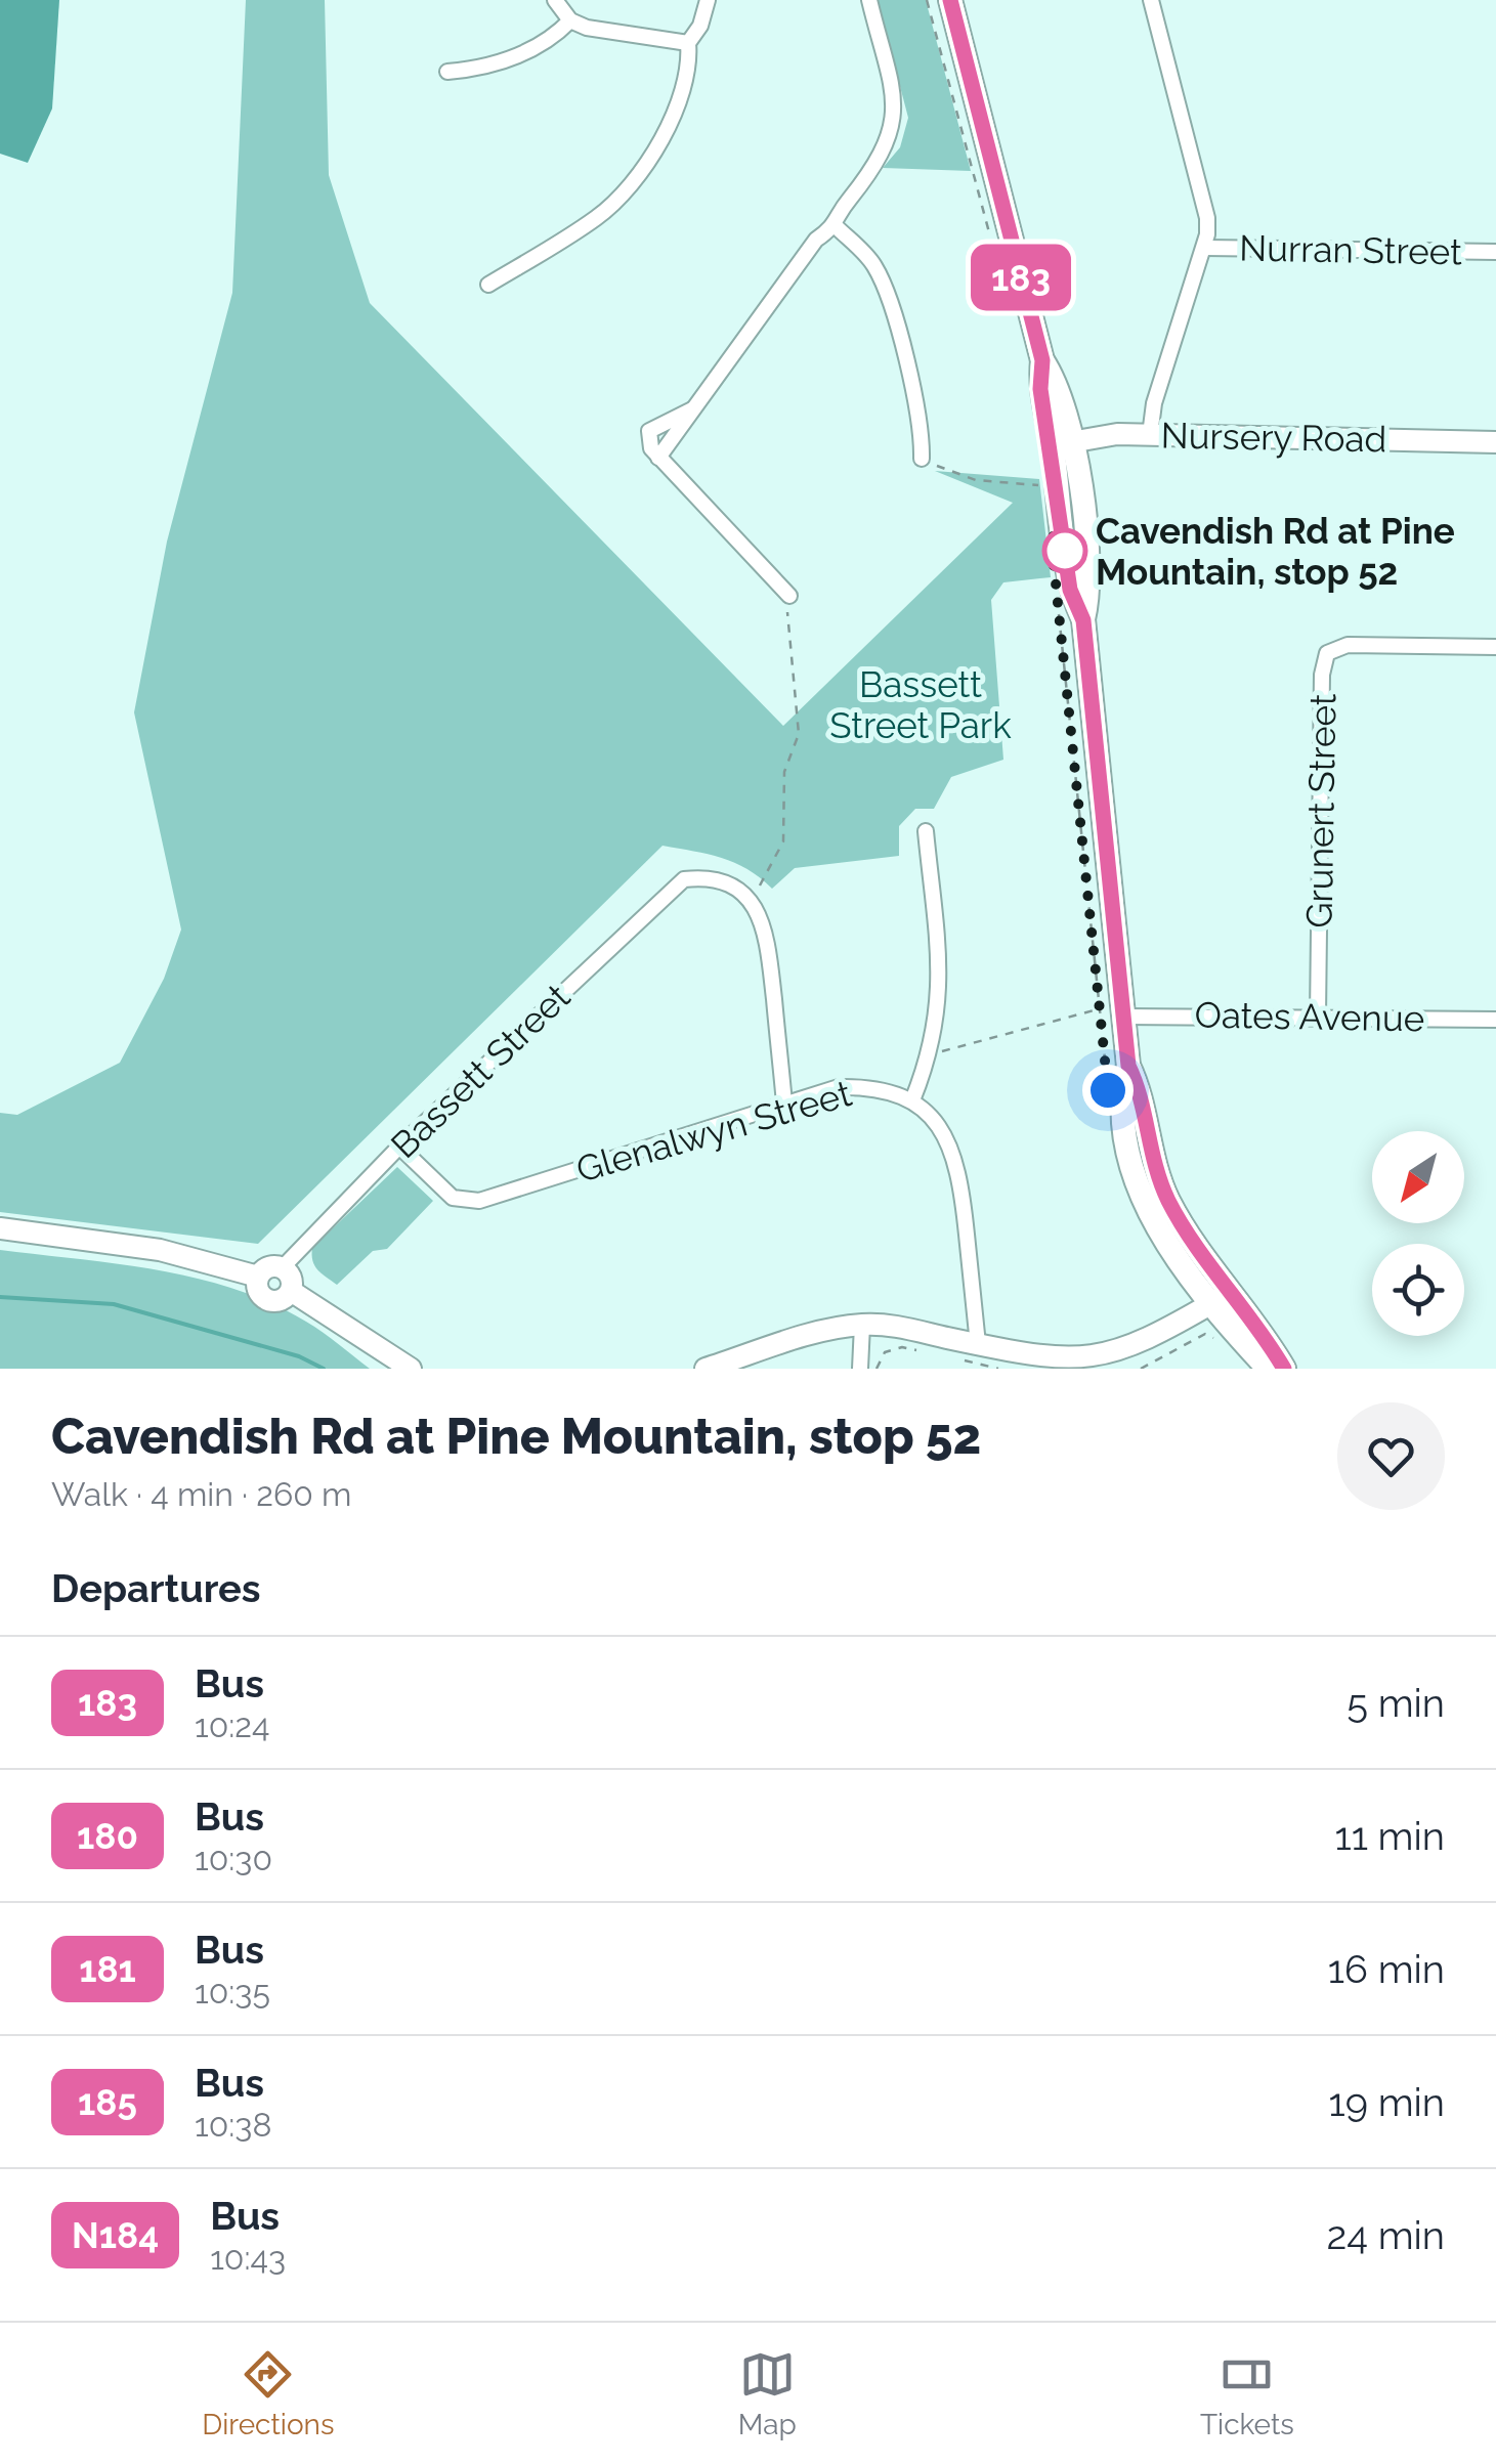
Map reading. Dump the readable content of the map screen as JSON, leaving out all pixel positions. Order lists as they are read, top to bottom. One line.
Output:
{"streets":{"street":["Nurran Street","Nursery Road","Grunert Street","Oates Avenue","Bassett Street","Glenalwyn Street"]},"crossings":[["Grunert Street","Oates Avenue"],["Bassett Street","Glenalwyn Street"]],"parks":["Bassett Street Park"],"places":["Cavendish Rd at Pine Mountain, stop 52"],"lines":["bus line 183"],"north":"bottom left","page":{"on_map":"183","heading":[["Cavendish Rd at Pine Mountain, stop 52","Walk · 4 min · 260 m"],"Departures"],"list":[{"mark":"183","name":"Bus","note":"10:24","value":"5 min"},{"mark":"180","name":"Bus","note":"10:30","value":"11 min"},{"mark":"181","name":"Bus","note":"10:35","value":"16 min"},{"mark":"185","name":"Bus","note":"10:38","value":"19 min"},{"mark":"N184","name":"Bus","note":"10:43","value":"24 min"}],"tabs":["Directions","Map","Tickets"]}}
